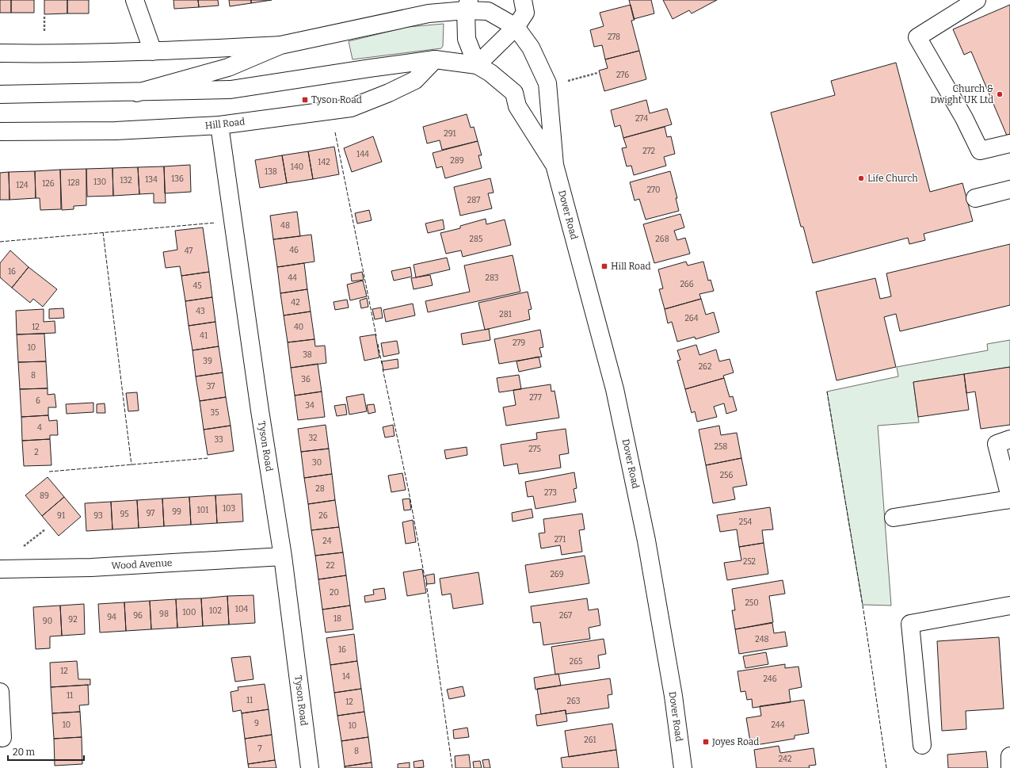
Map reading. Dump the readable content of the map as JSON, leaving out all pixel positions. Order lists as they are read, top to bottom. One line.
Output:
{"streets":{"street":["Hill Road","Dover Road","Tyson Road","Wood Avenue"]},"crossings":[["Hill Road","Tyson Road"],["Tyson Road","Wood Avenue"]],"places":{"other":["Church & Dwight UK Ltd","Life Church"],"transit":["Tyson Road","Hill Road","Joyes Road"]},"house_numbers":["278","276","274","291","272","144","289","142","140","138","136","134","132","130","128","126","124","270","287","48","285","268","46","47","16","44","283","266","45","42","43","281","264","12","40","41","279","10","38","39","262","8","36","37","277","6","34","35","4","32","33","258","275","2","30","256","28","273","89","103","101","99","97","95","91","93","26","254","271","24","252","22","269","20","250","104","102","100","98","96","267","94","18","92","90","248","16","265","12","14","246","11","11","263","12","9","10","244","10","261","7","8","242"],"scale_bar":"20 m"}
